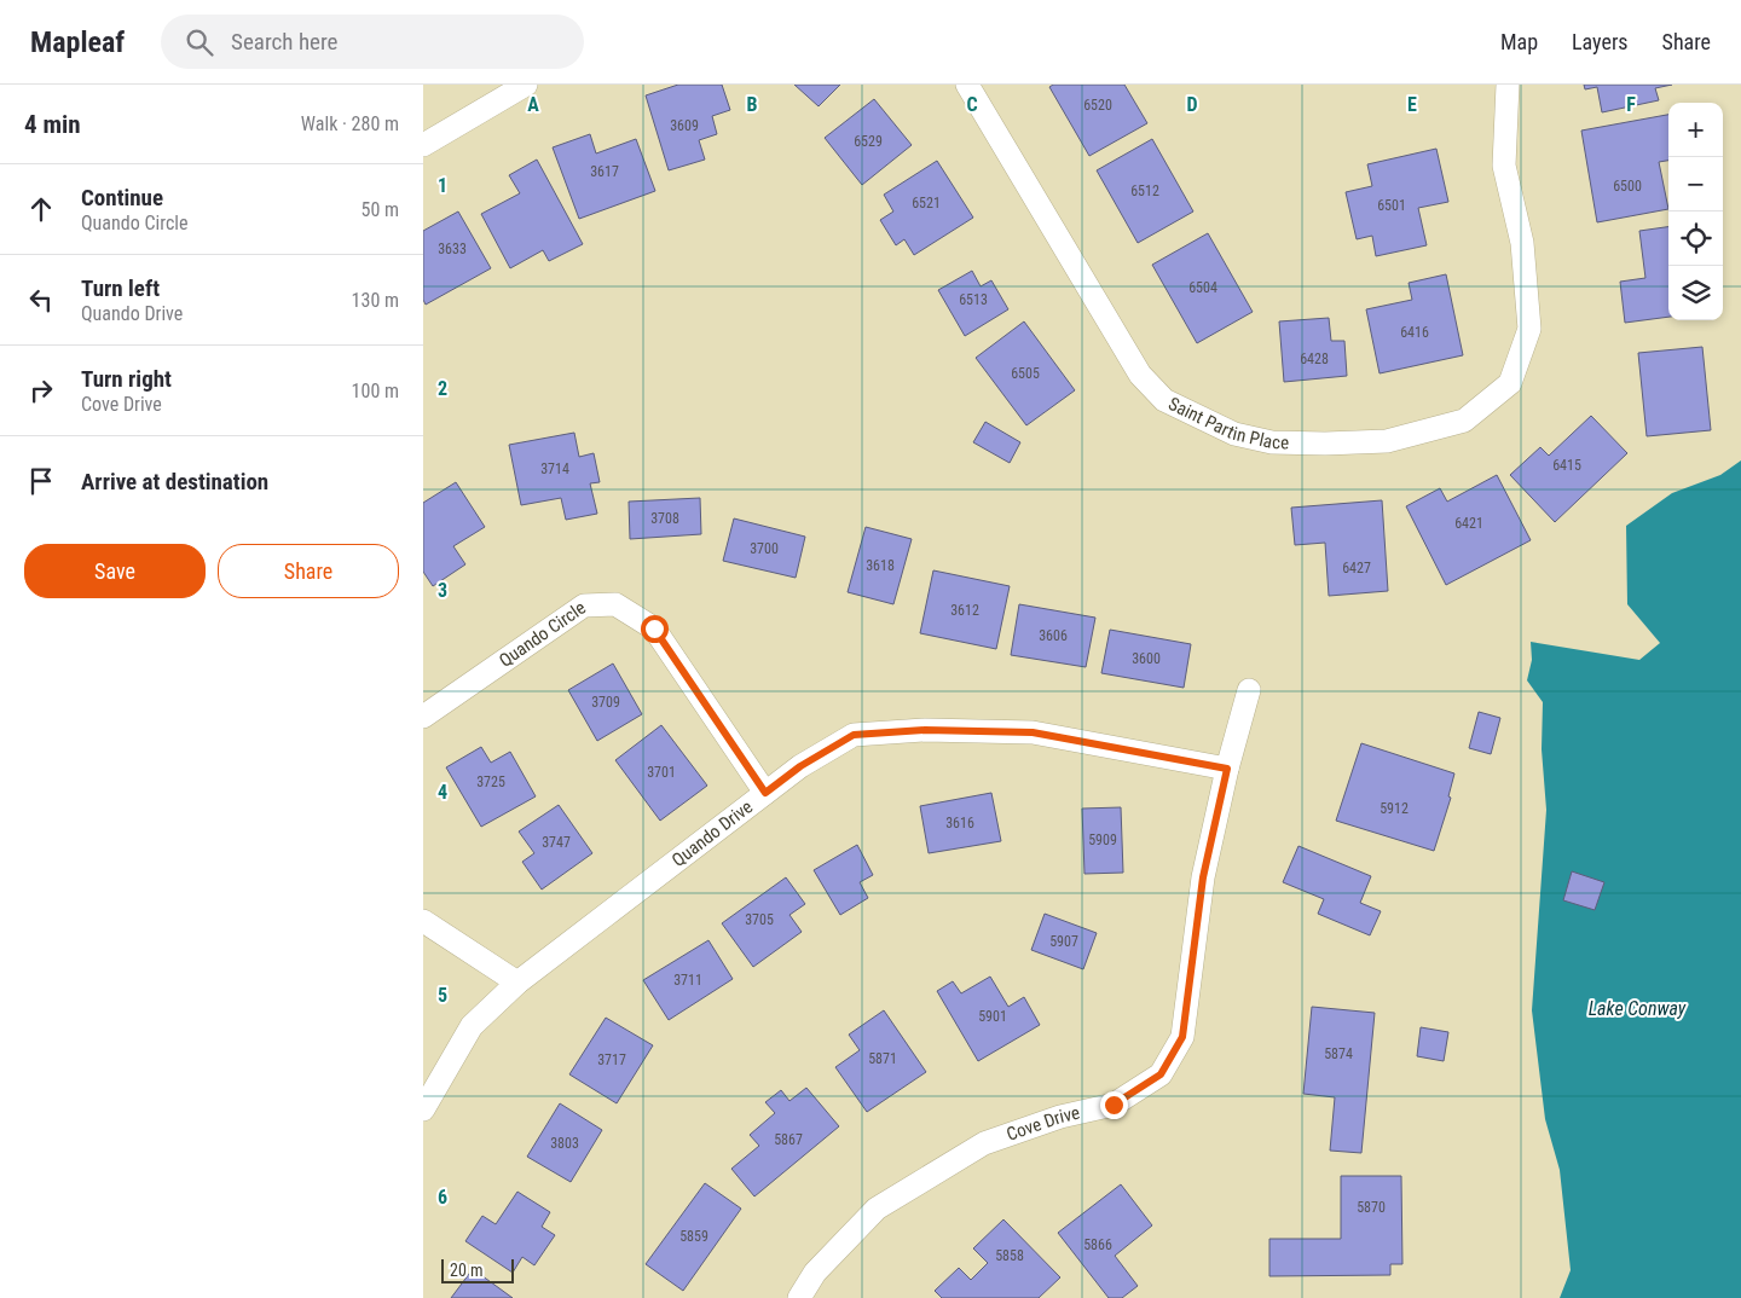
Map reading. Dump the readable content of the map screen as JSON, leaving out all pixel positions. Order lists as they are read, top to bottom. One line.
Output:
{"streets":{"street":["Saint Partin Place","Quando Circle","Quando Drive","Cove Drive"]},"crossings":[["Quando Circle","Quando Drive"],["Quando Drive","Cove Drive"]],"water":["Lake Conway"],"house_numbers":["6520","3609","6529","3617","6500","6512","6521","6501","3633","6504","6513","6416","6428","6505","6415","3714","3708","6421","3700","3618","6427","3612","3606","3600","3709","3701","3725","5912","3616","5909","3747","3705","5907","3711","5901","5874","5871","3717","5867","3803","5870","5859","5866","5858"],"scale_bar":"20 m","page":{"header":"Mapleaf","search":"Search here","nav":["Map","Layers","Share"],"heading":["4 min","Walk · 280 m"],"map_buttons":["+","−"],"list":[["Continue","Quando Circle","50 m"],["Turn left","Quando Drive","130 m"],["Turn right","Cove Drive","100 m"],"Arrive at destination"],"buttons":["Save","Share"],"scale":"20 m"},"grid":{"columns":["A","B","C","D","E","F"],"rows":["1","2","3","4","5","6"]}}
